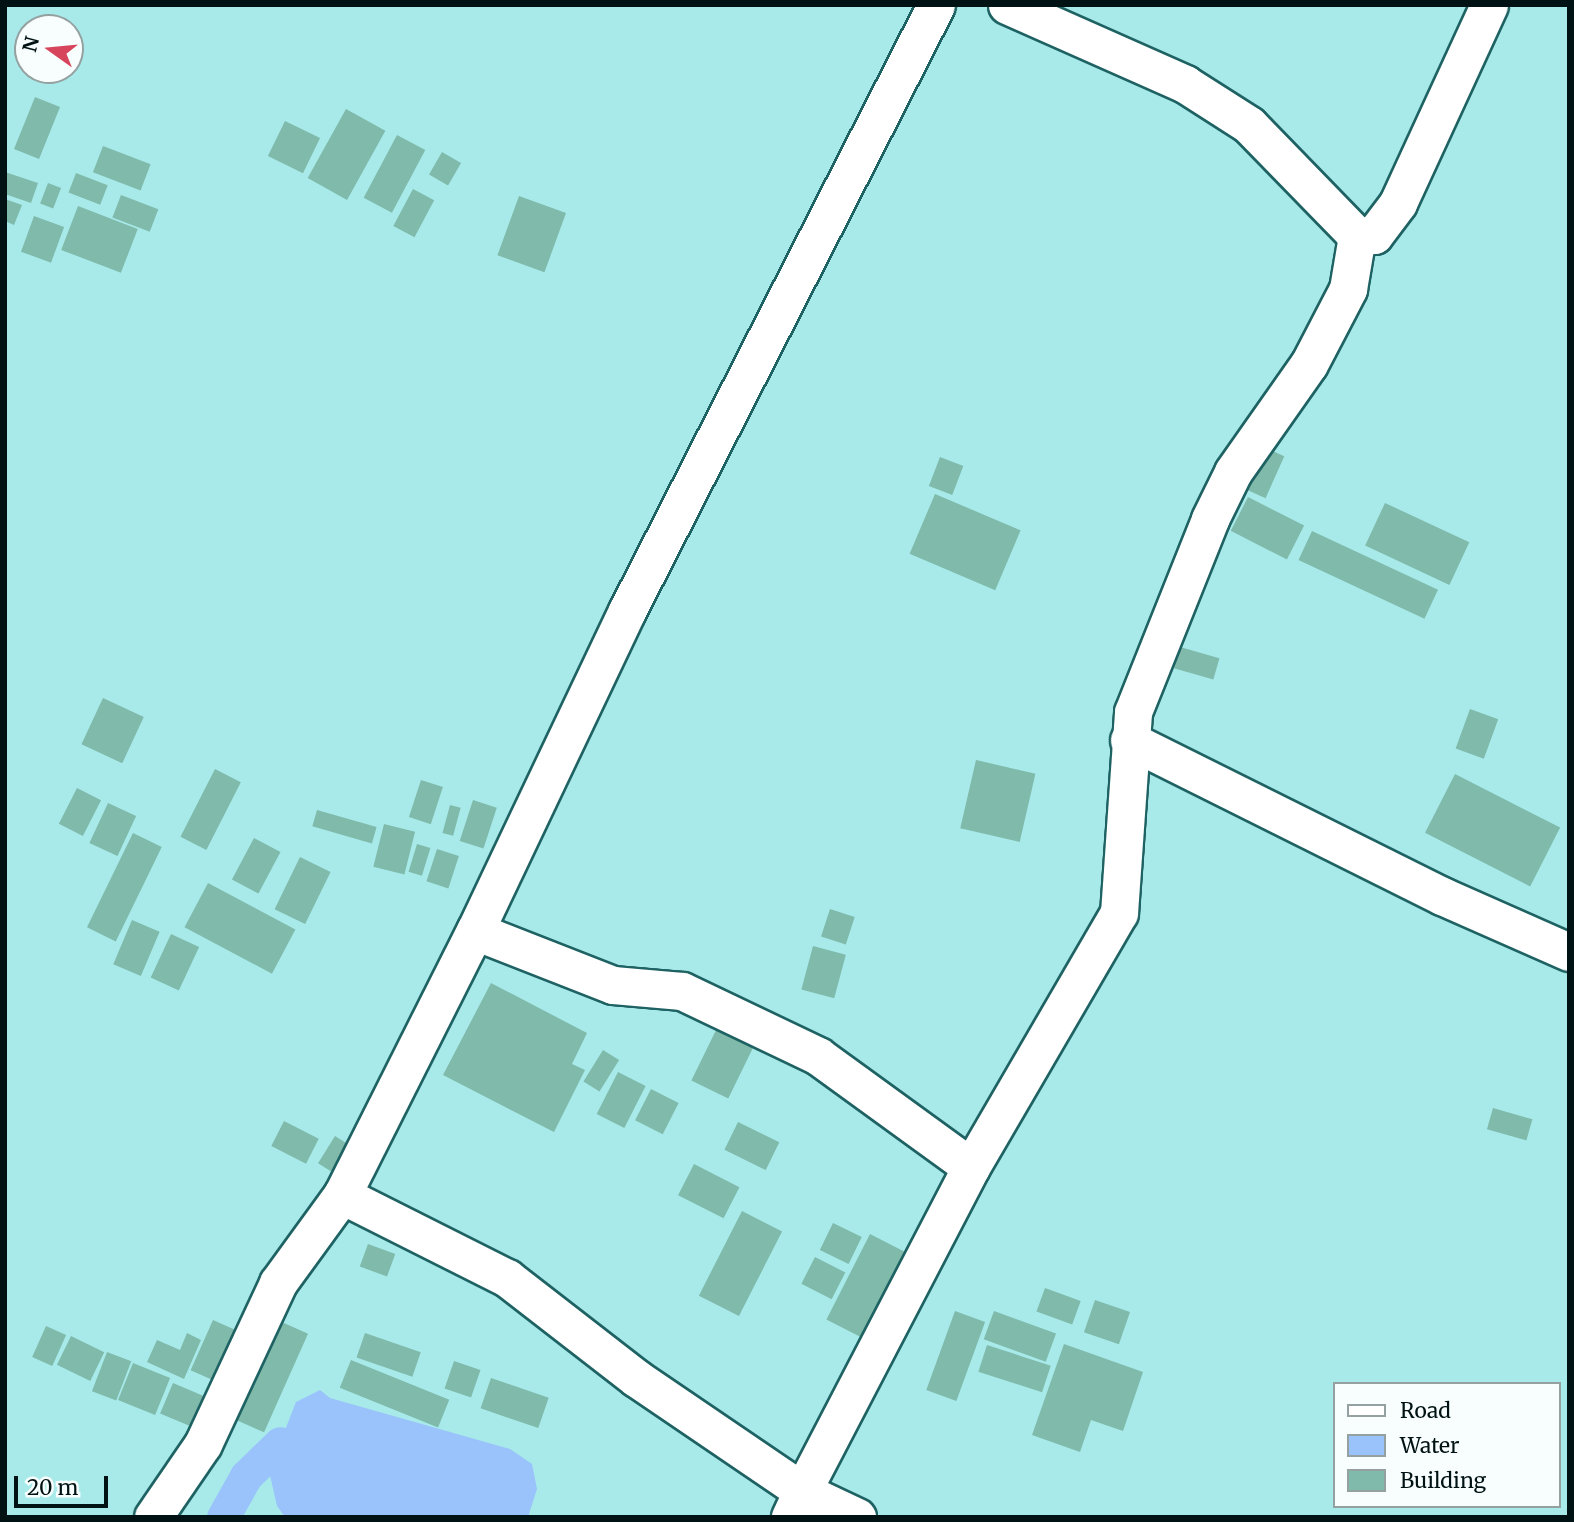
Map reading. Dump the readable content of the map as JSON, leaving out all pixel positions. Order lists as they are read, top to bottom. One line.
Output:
{"legend":["Road","Water","Building"],"scale_bar":"20 m","north":"left"}
